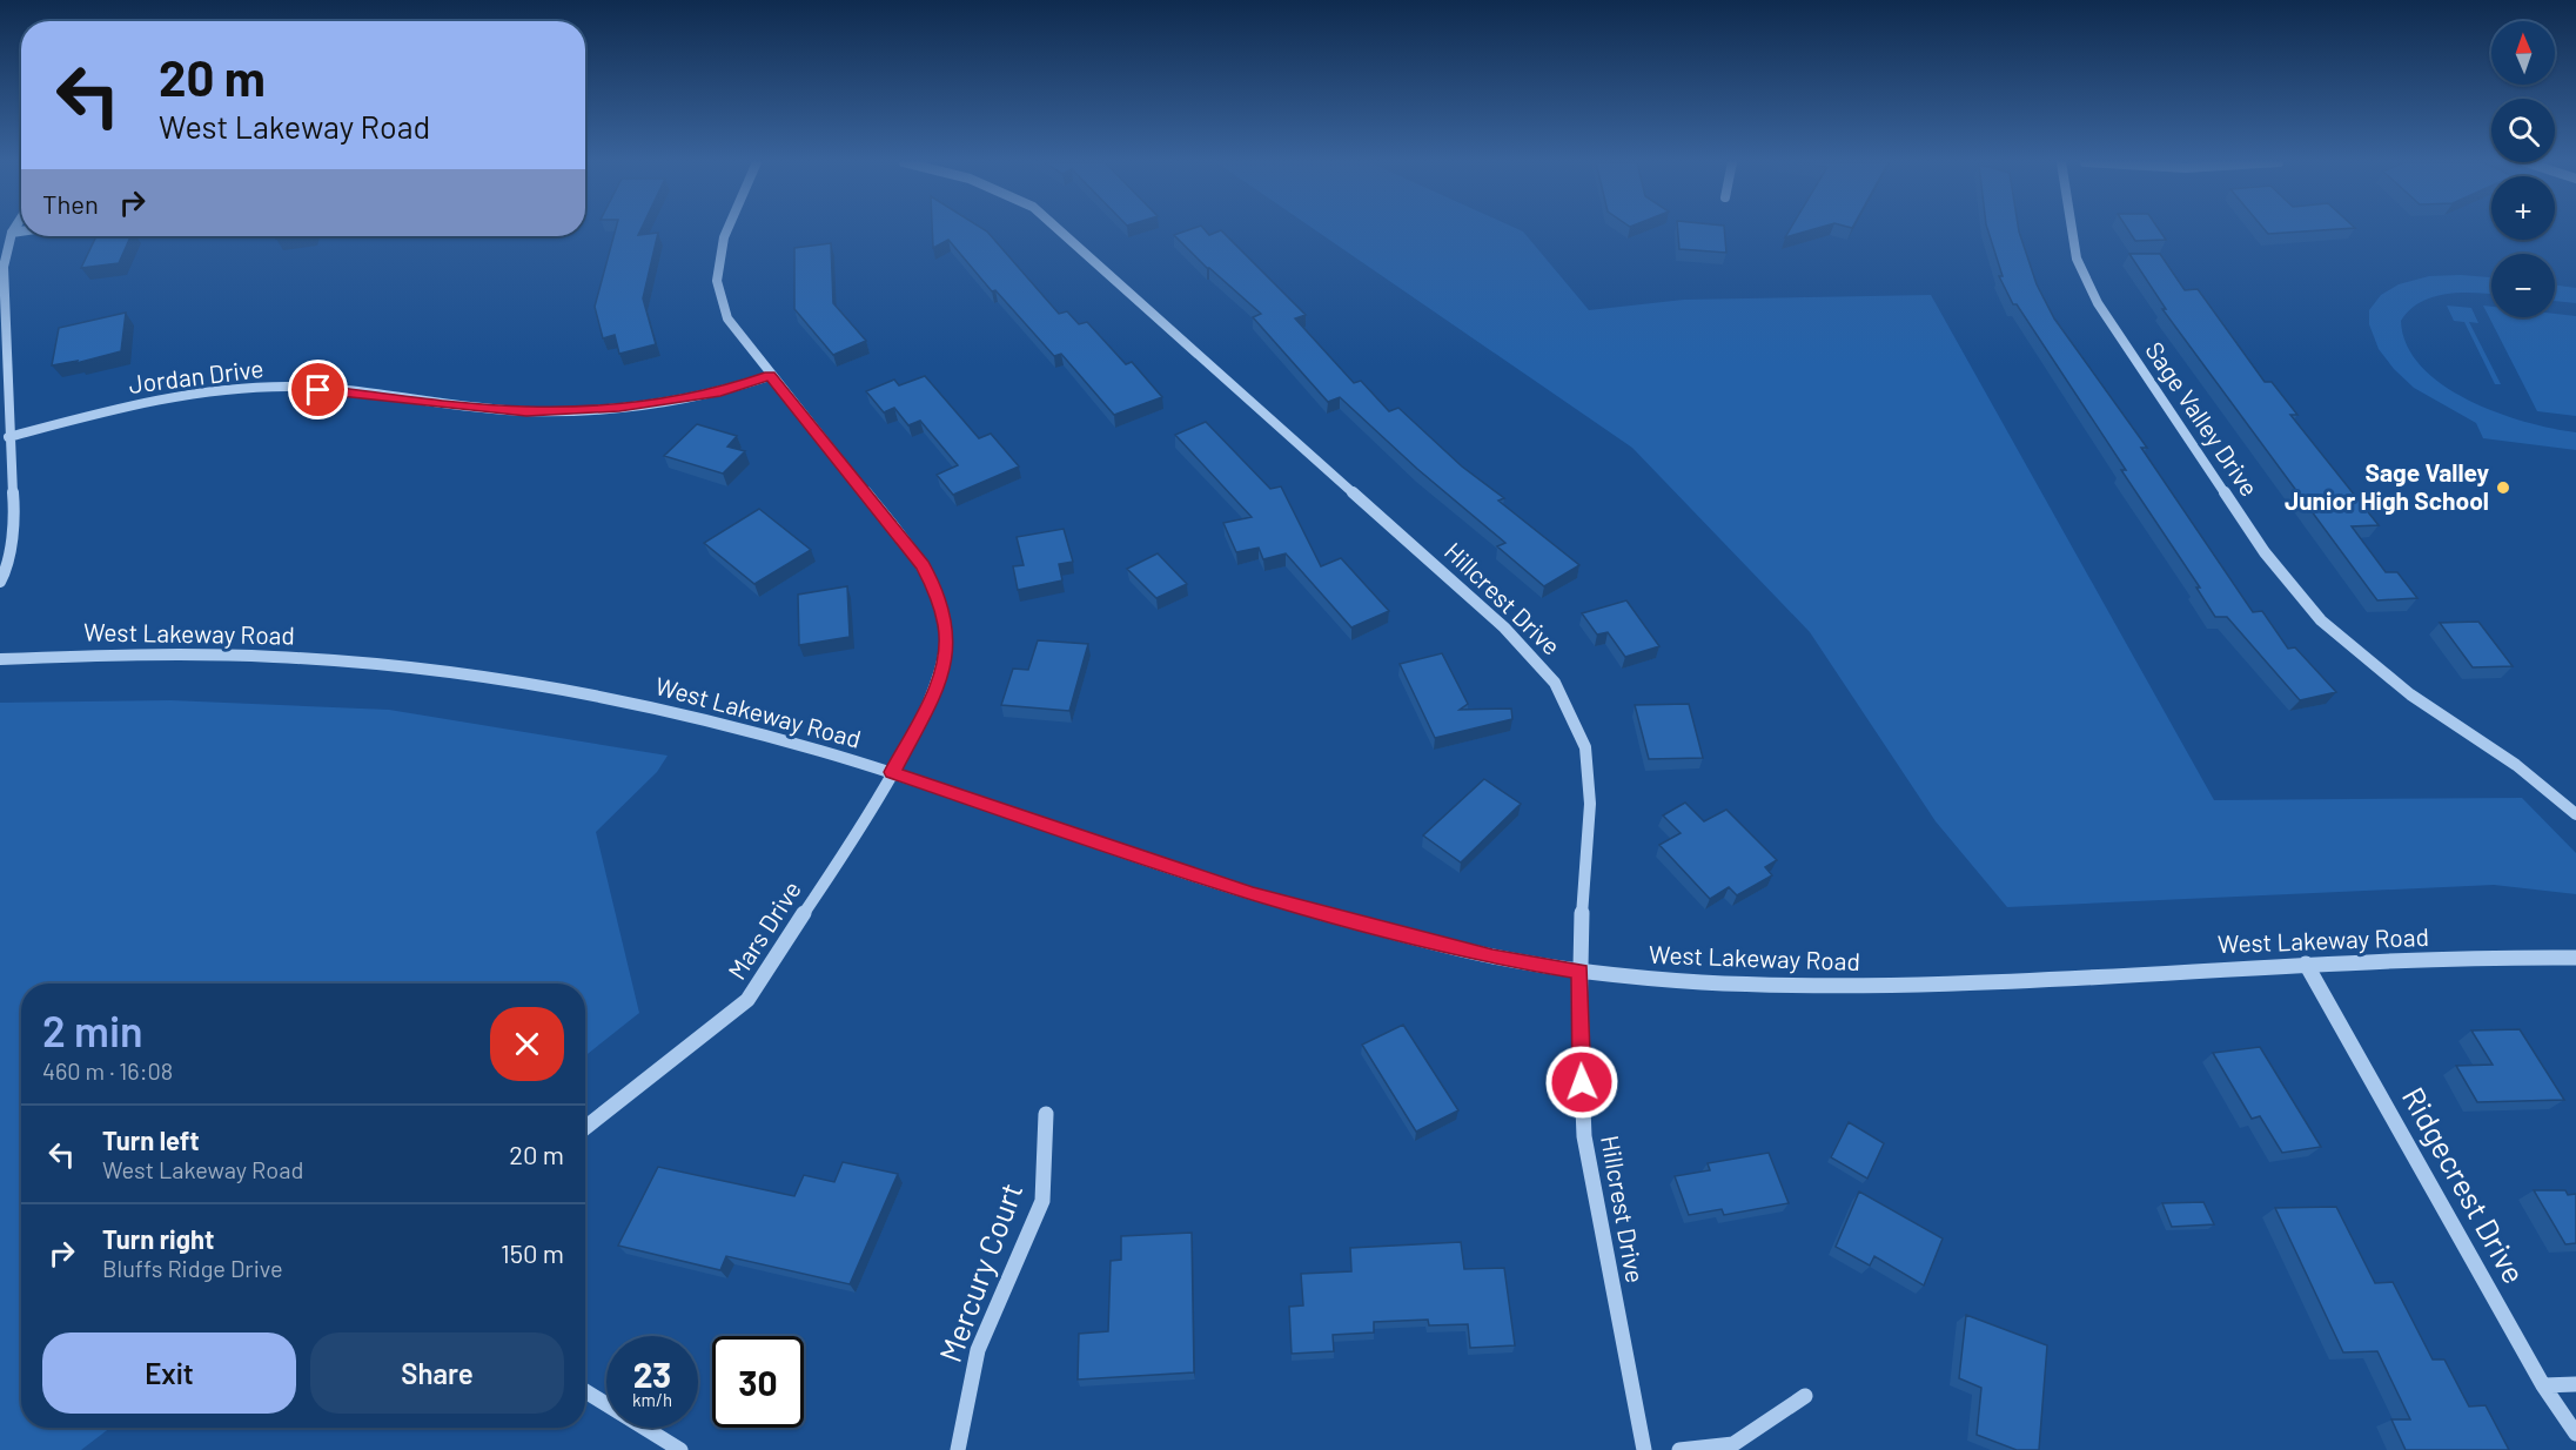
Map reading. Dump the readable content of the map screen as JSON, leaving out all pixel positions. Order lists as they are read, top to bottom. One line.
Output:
{"streets":{"street":["Jordan Drive","Sage Valley Drive","Hillcrest Drive","West Lakeway Road","Mars Drive","Ridgecrest Drive","Mercury Court"]},"crossings":[["Jordan Drive","Mars Drive"],["Hillcrest Drive","West Lakeway Road"],["West Lakeway Road","Mars Drive"],["West Lakeway Road","Ridgecrest Drive"]],"places":["Sage Valley Junior High School"],"north":"top","page":{"map_buttons":["+","−"],"turn":["20 m","West Lakeway Road"],"then":"Then","heading":["2 min","460 m · 16:08"],"list":[{"name":"Turn left","note":"West Lakeway Road","value":"20 m"},{"name":"Turn right","note":"Bluffs Ridge Drive","value":"150 m"}],"buttons":["Exit","Share"],"speed":"23 km/h","limit":"30"}}
